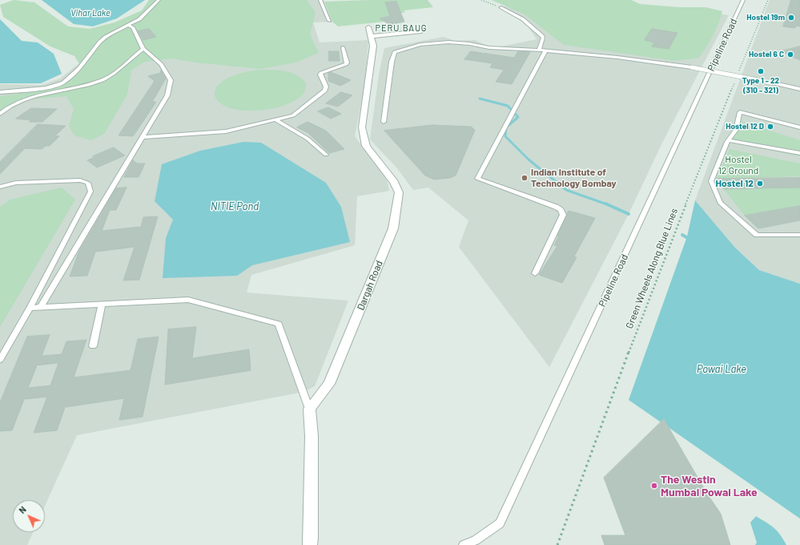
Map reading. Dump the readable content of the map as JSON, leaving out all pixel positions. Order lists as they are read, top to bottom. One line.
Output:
{"streets":{"street":["Dargah Road"],"lane":["Pipeline Road"],"path":["Green Wheels Along Blue Lines"]},"districts":["PERU BAUG"],"water":["Vihar Lake","NITIE Pond","Powai Lake"],"parks":["Hostel 12 Ground"],"places":["Hostel 19m","Hostel 6 C","Type 1 - 22 (310 - 321)","Hostel 12 D","Indian Institute of Technology Bombay","Hostel 12","The Westin Mumbai Powai Lake"],"north":"top left"}
